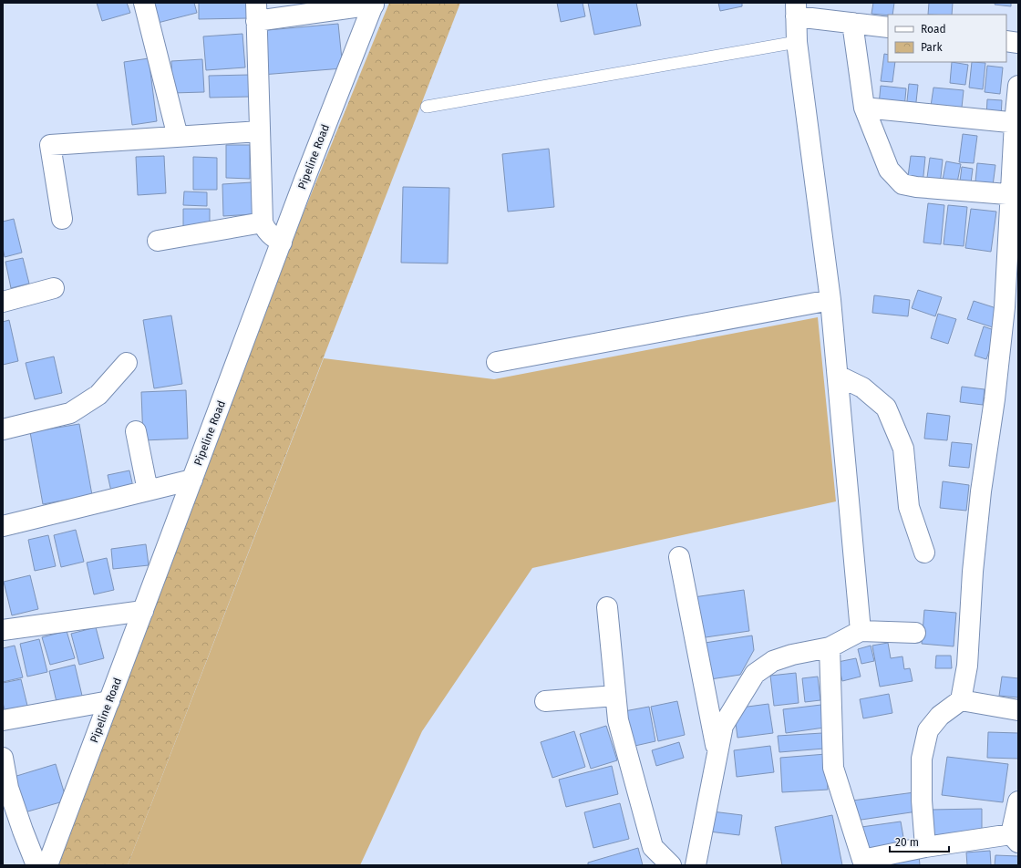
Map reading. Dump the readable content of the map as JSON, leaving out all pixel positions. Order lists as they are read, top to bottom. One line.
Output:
{"streets":{"street":["Pipeline Road"]},"legend":["Road","Park"],"scale_bar":"20 m"}
